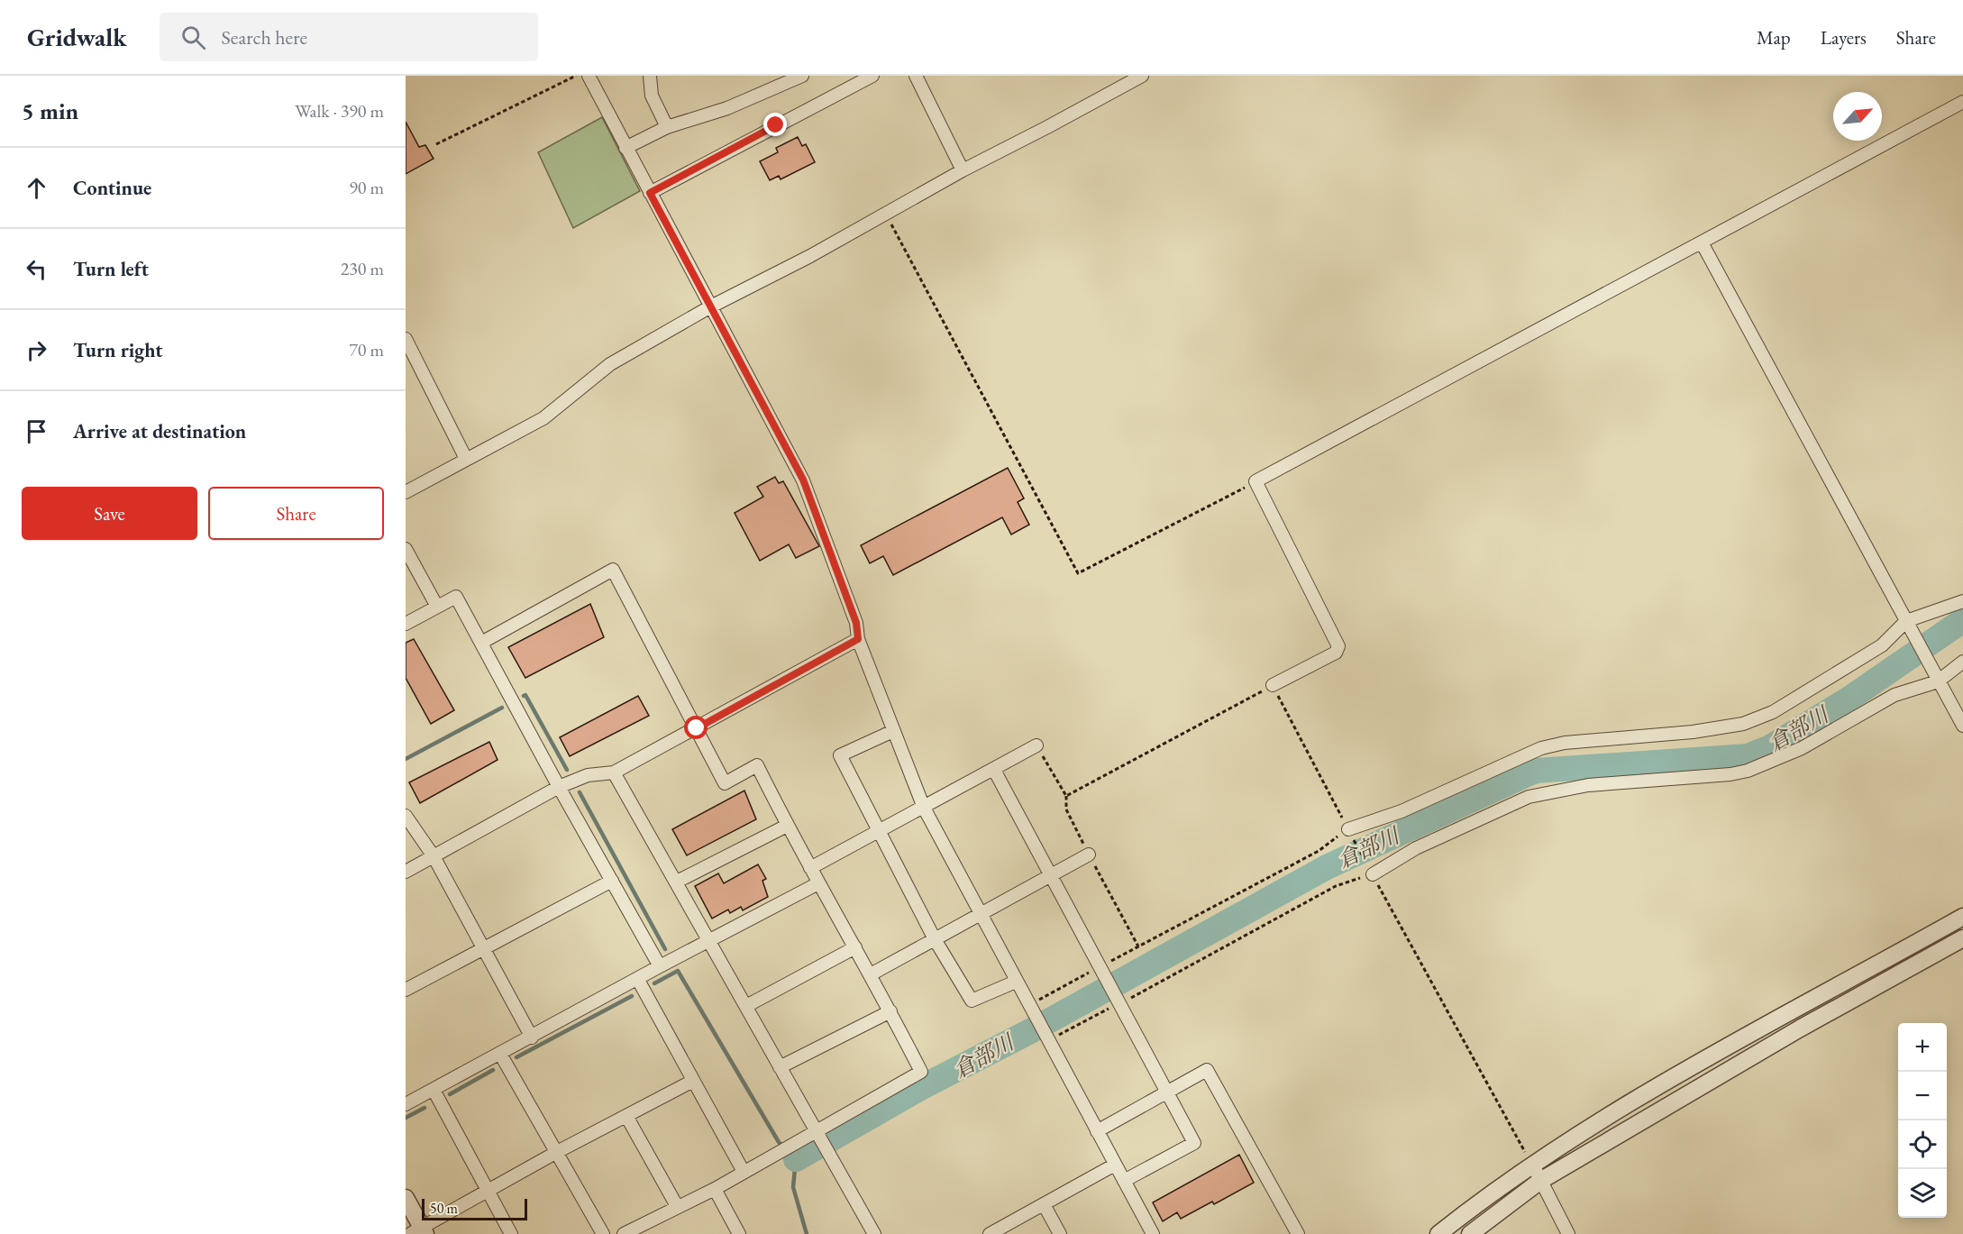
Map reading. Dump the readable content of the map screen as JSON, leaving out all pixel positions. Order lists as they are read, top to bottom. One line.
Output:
{"water":["倉部川"],"scale_bar":"50 m","north":"top right","page":{"header":"Gridwalk","search":"Search here","nav":["Map","Layers","Share"],"heading":["5 min","Walk · 390 m"],"list":[["Continue","90 m"],["Turn left","230 m"],["Turn right","70 m"],"Arrive at destination"],"buttons":["Save","Share"],"map_buttons":["+","−"],"scale":"50 m"}}
